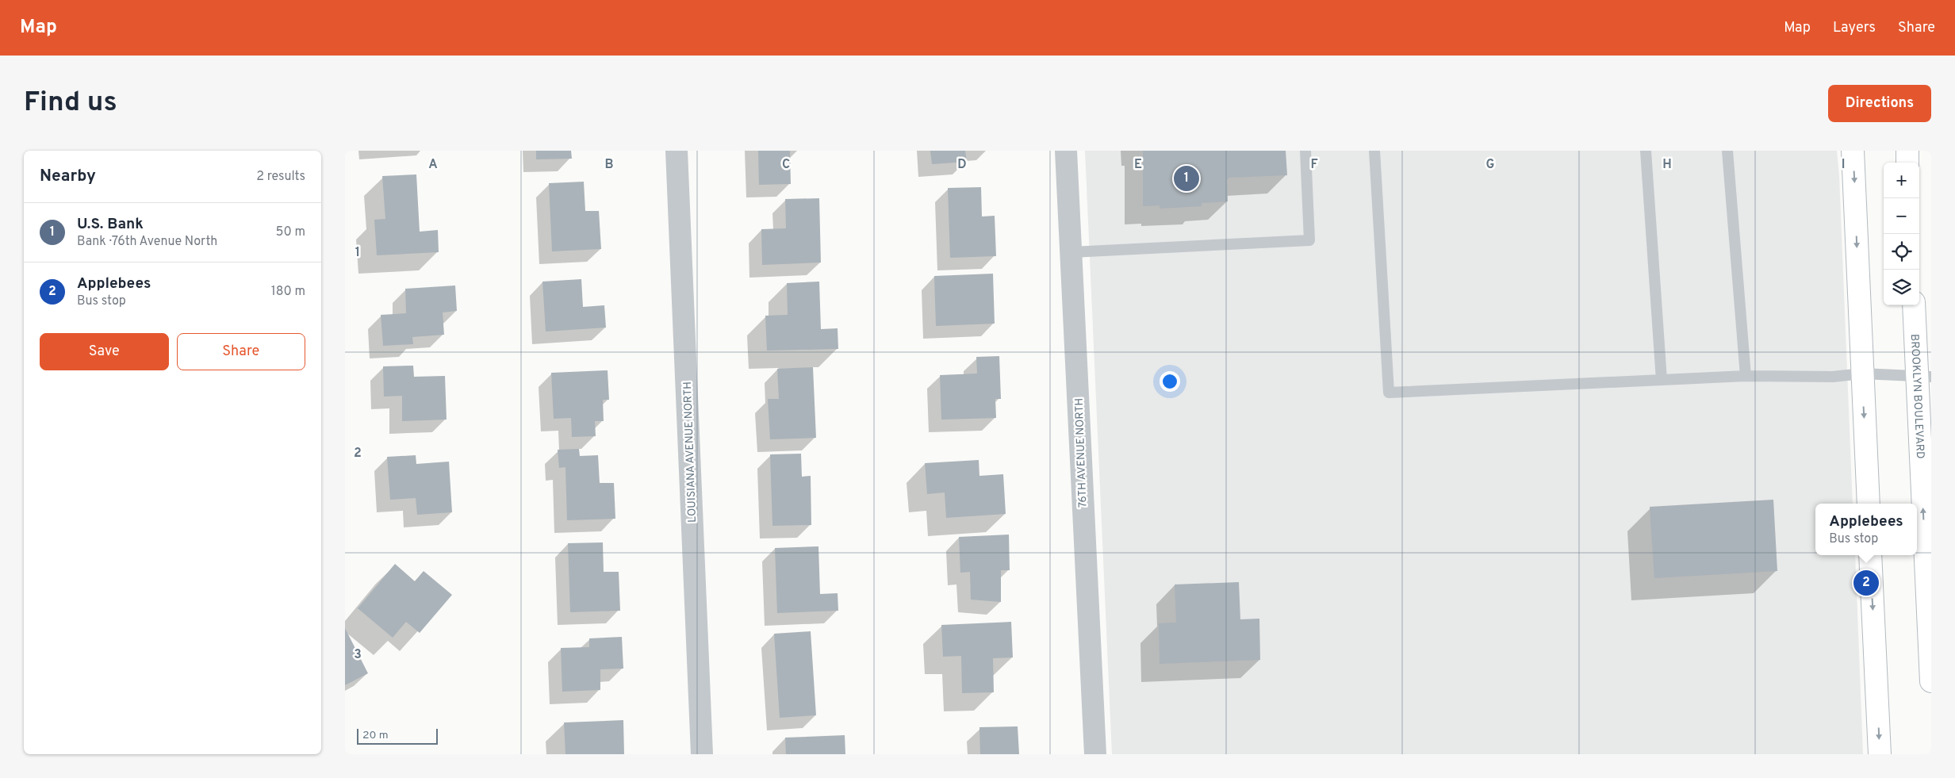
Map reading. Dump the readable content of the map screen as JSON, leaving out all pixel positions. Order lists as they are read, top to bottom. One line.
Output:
{"streets":{"main road":["BROOKLYN BOULEVARD"],"street":["LOUISIANA AVENUE NORTH","76TH AVENUE NORTH"]},"scale_bar":"20 m","page":{"header":"Map","nav":["Map","Layers","Share"],"buttons":["Directions",["Save","Share"]],"title":"Find us","heading":["Nearby","2 results"],"map_buttons":["+","−"],"pins":["1","2"],"list":[{"mark":"1","name":"U.S. Bank","note":"Bank · 76th Avenue North","value":"50 m"},{"mark":"2","name":"Applebees","note":"Bus stop","value":"180 m"}],"popup":["Applebees","Bus stop"],"scale":"20 m"},"grid":{"columns":["A","B","C","D","E","F","G","H","I"],"rows":["1","2","3"]}}
